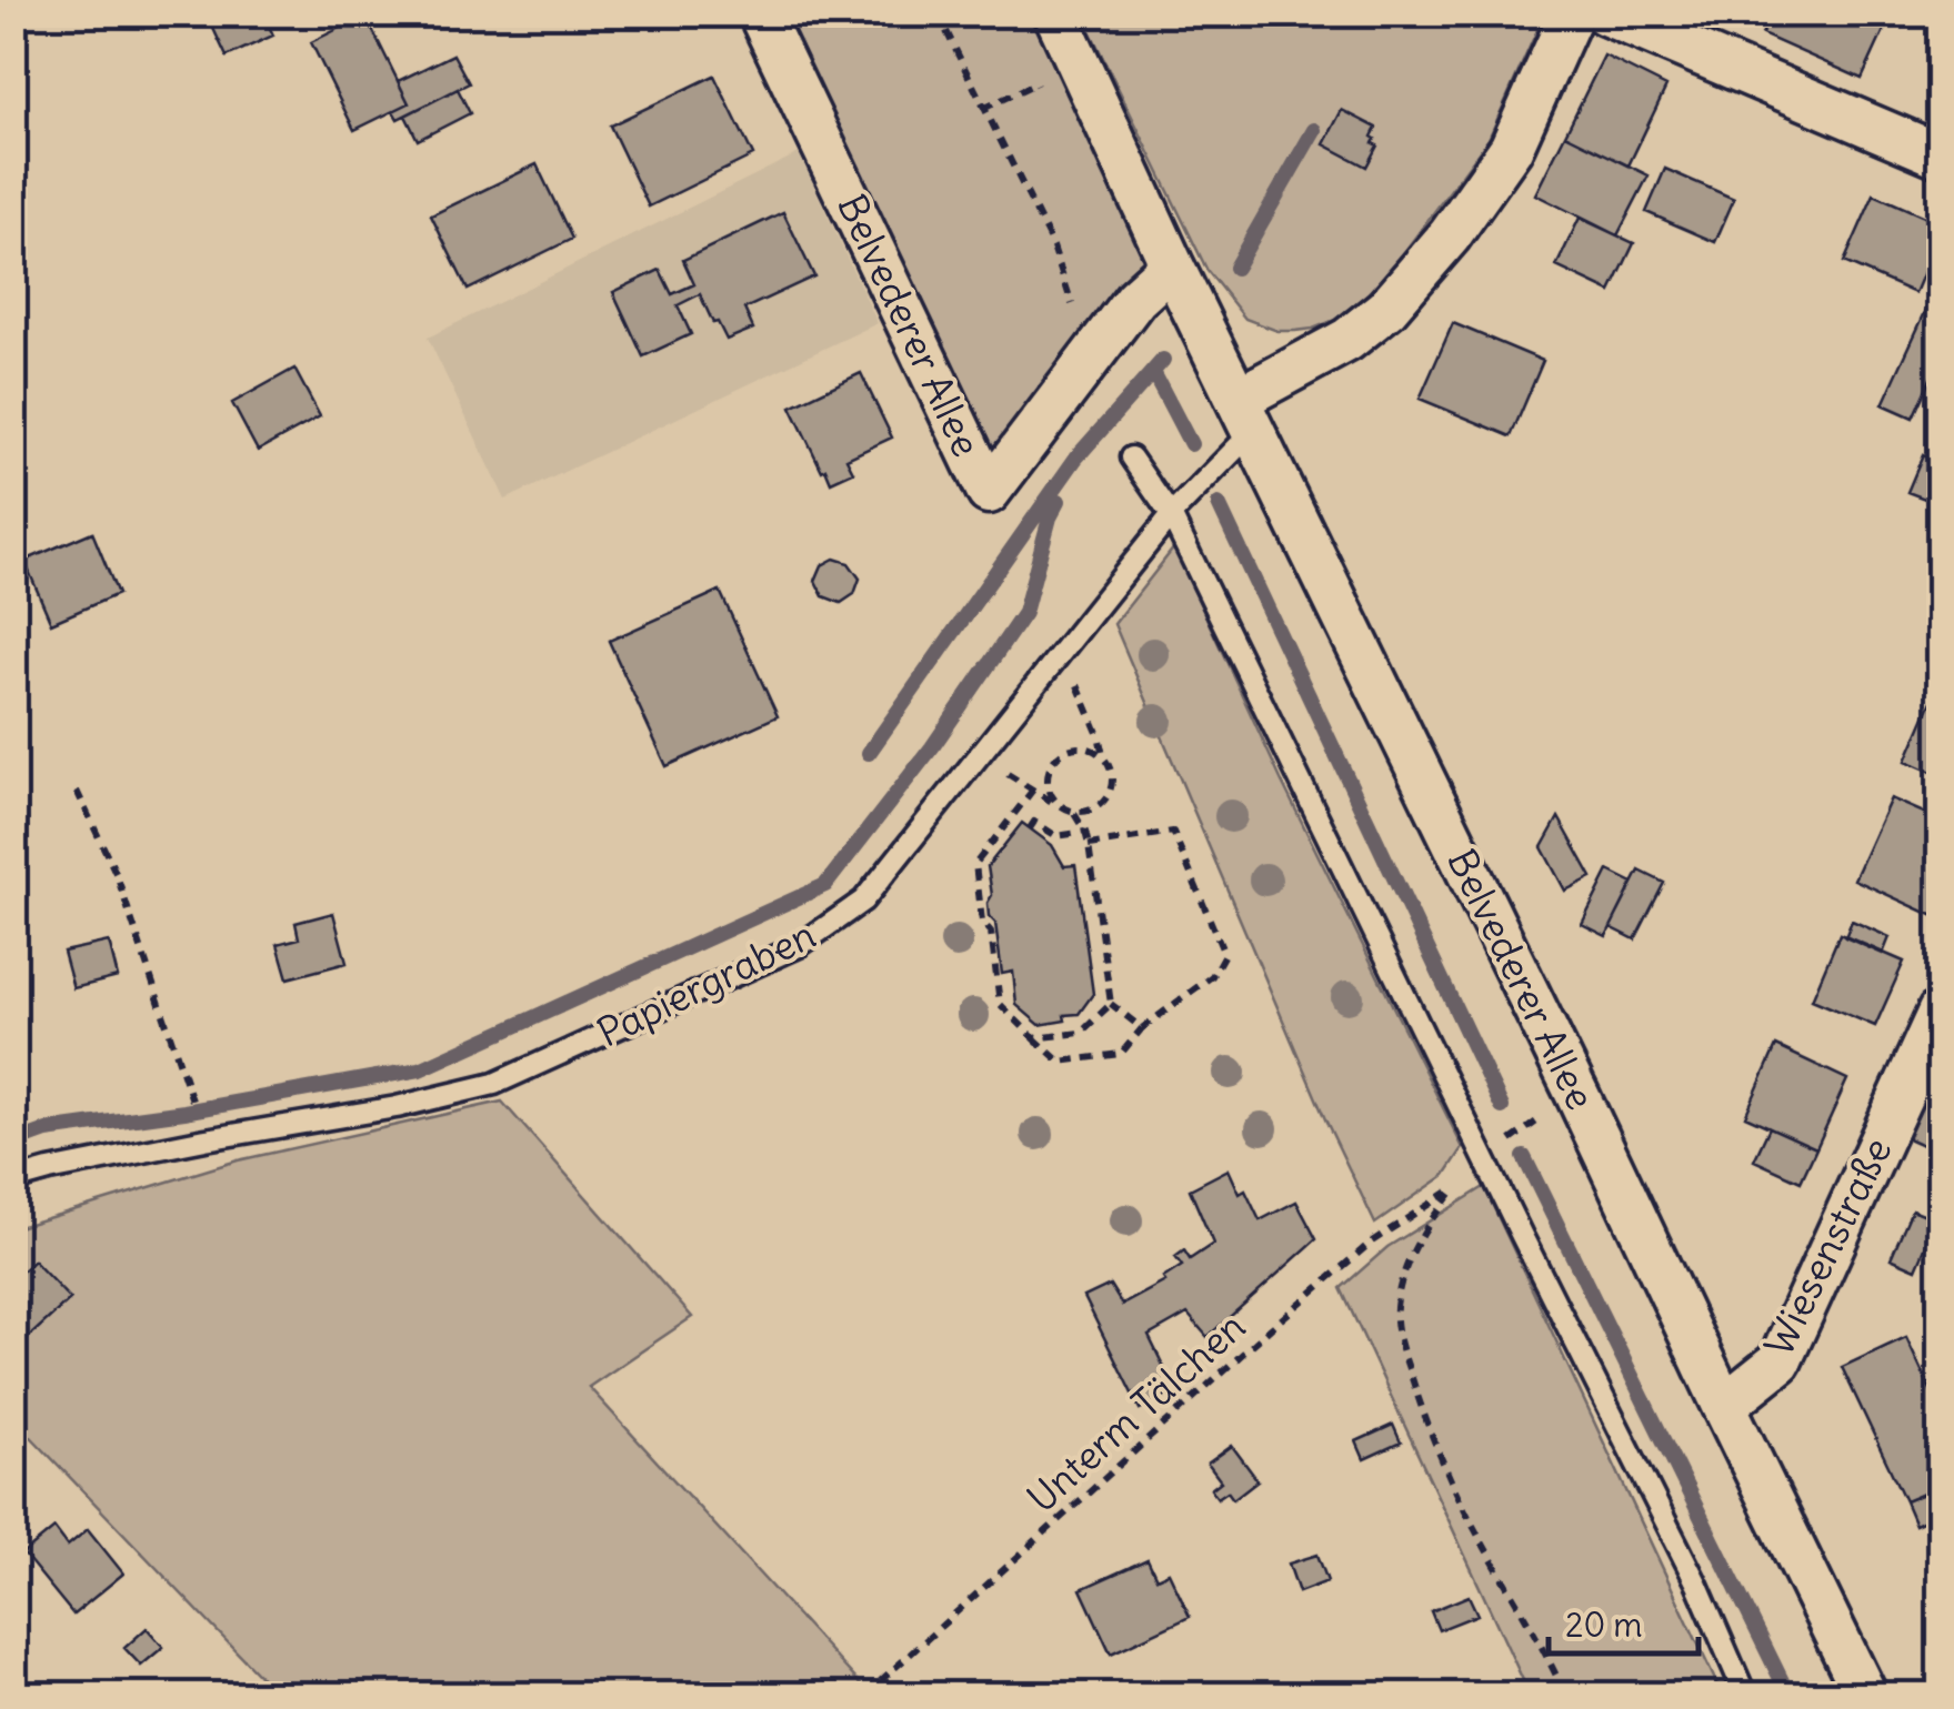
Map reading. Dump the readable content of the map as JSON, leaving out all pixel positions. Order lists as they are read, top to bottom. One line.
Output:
{"streets":{"street":["Belvederer Allee","Papiergraben","Wiesenstraße"],"path":["Unterm Tälchen"]},"crossings":[["Belvederer Allee","Papiergraben"],["Belvederer Allee","Wiesenstraße"]],"scale_bar":"20 m"}
